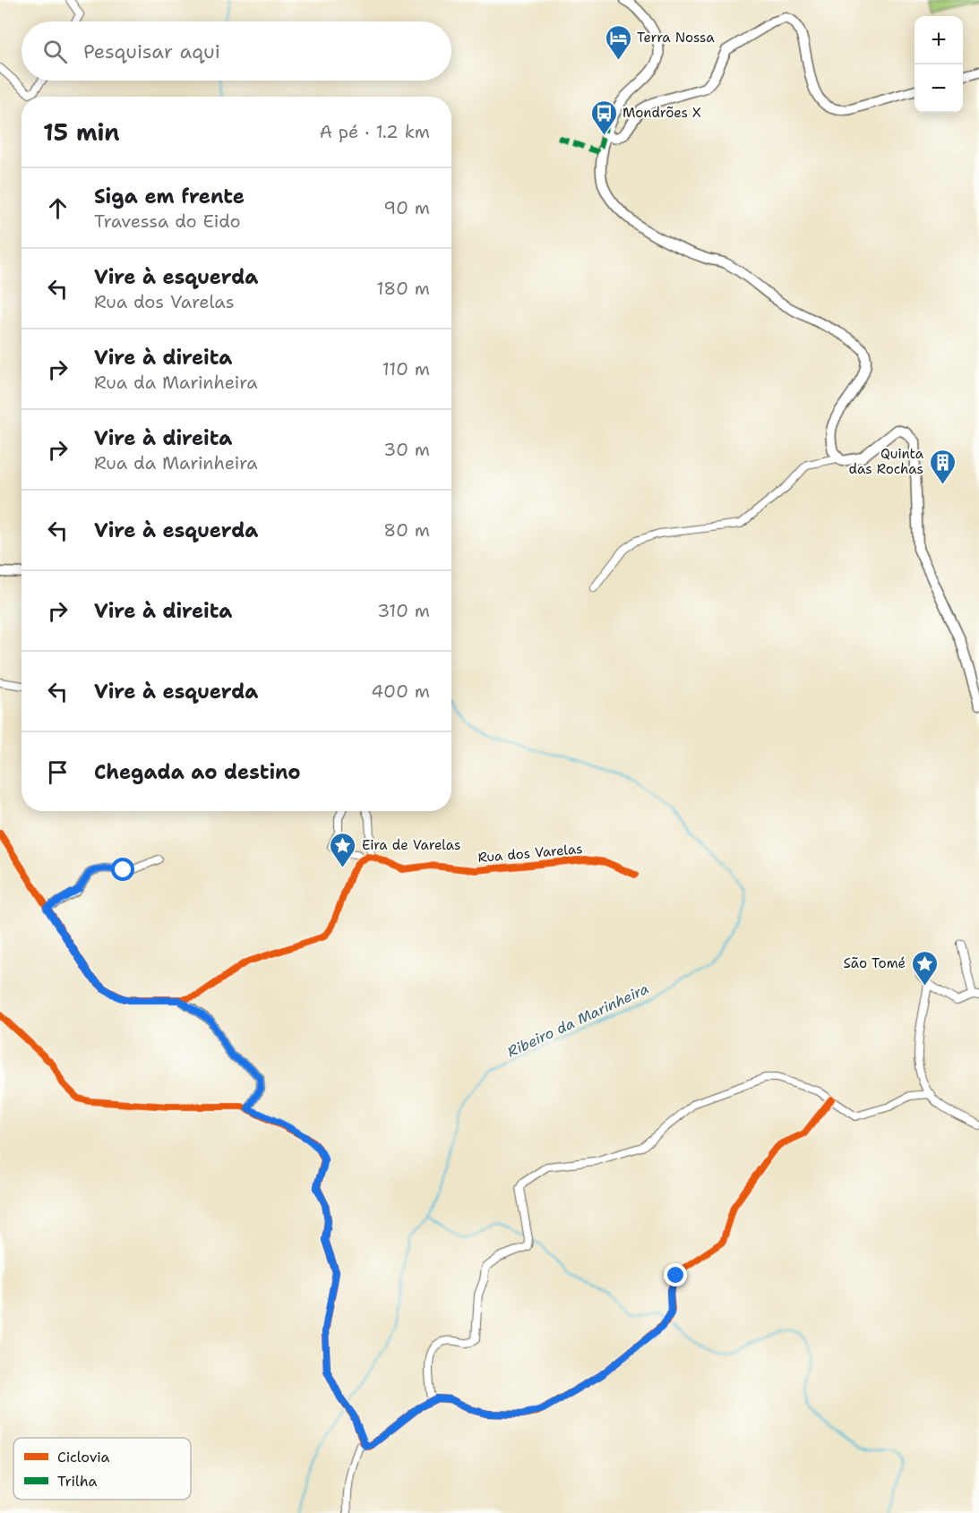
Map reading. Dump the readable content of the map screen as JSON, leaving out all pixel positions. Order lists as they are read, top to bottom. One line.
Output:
{"streets":{"street":["Rua dos Varelas"]},"water":["Ribeiro da Marinheira"],"places":{"hotel":["Terra Nossa"],"bus stop":["Mondrões X"],"building":["Quinta das Rochas"],"place":["Eira de Varelas","São Tomé"]},"legend":["Ciclovia","Trilha"],"page":{"map_buttons":["+","−"],"search":"Pesquisar aqui","heading":["15 min","A pé · 1.2 km"],"list":[["Siga em frente","Travessa do Eido","90 m"],["Vire à esquerda","Rua dos Varelas","180 m"],["Vire à direita","Rua da Marinheira","110 m"],["Vire à direita","Rua da Marinheira","30 m"],["Vire à esquerda","80 m"],["Vire à direita","310 m"],["Vire à esquerda","400 m"],"Chegada ao destino"]}}
